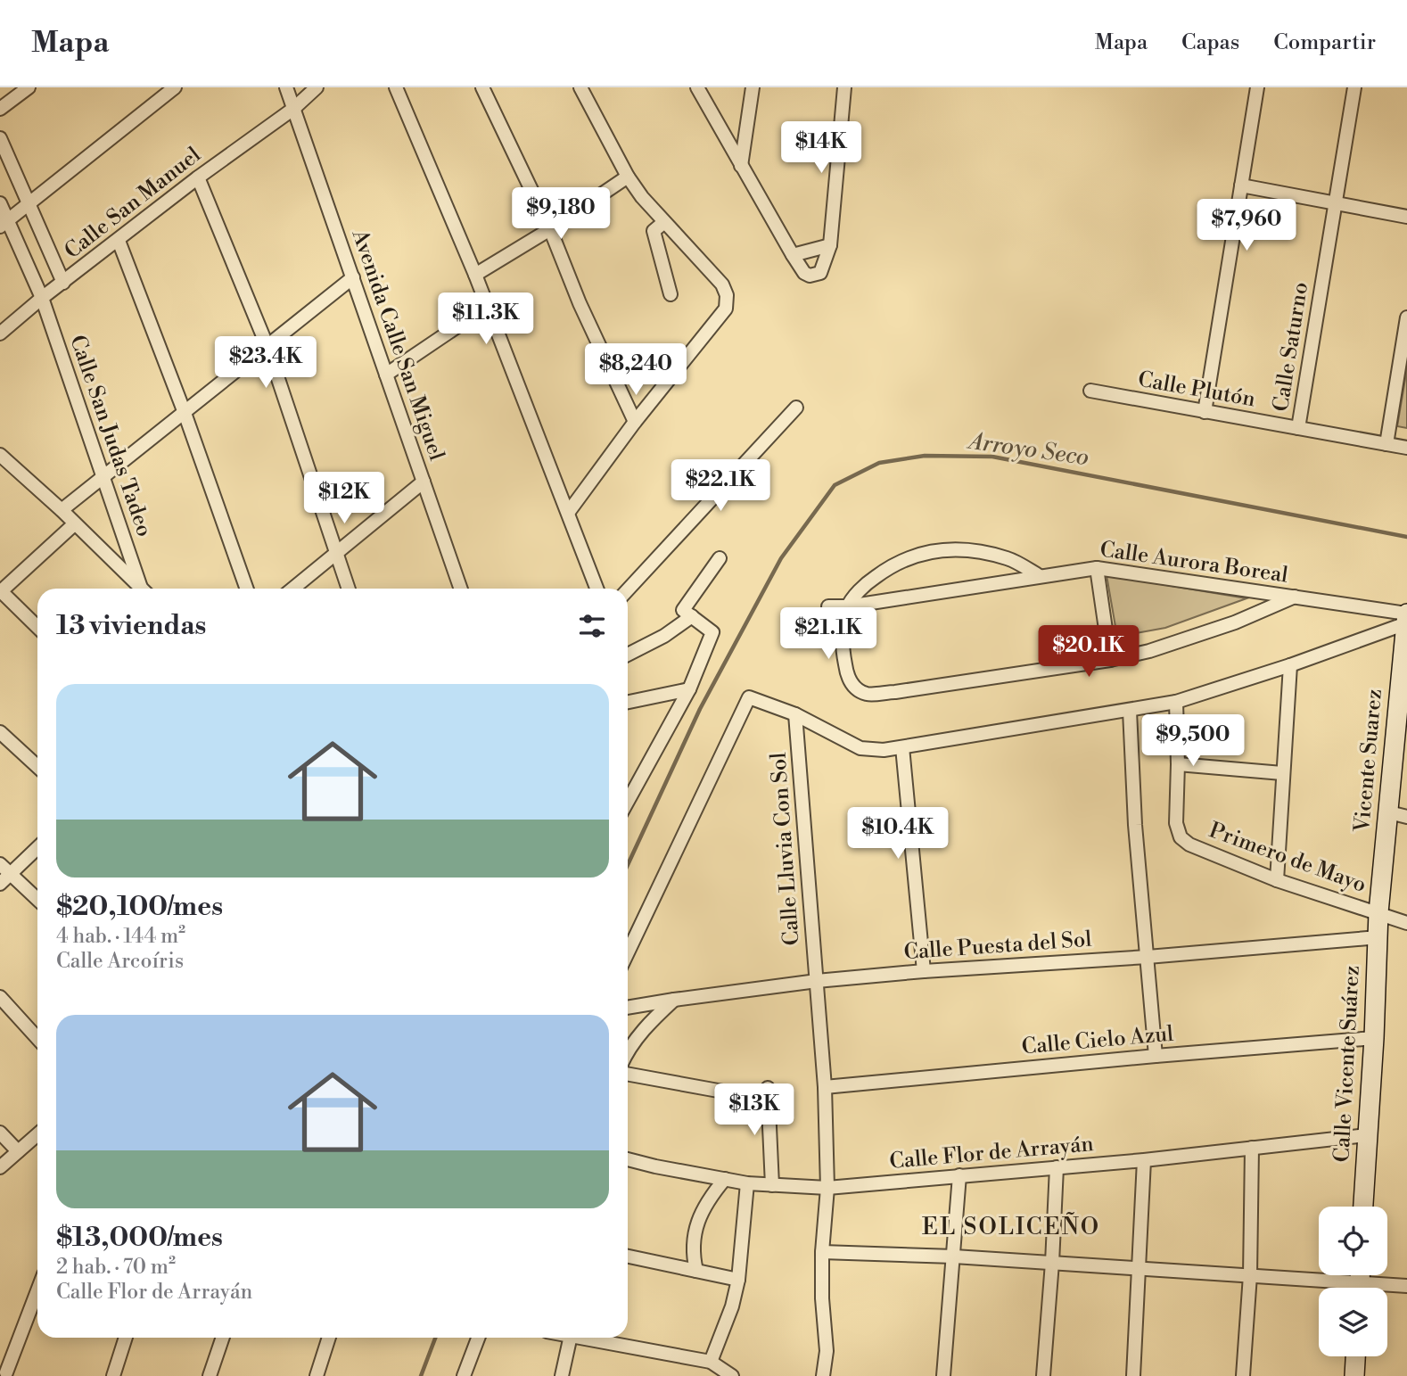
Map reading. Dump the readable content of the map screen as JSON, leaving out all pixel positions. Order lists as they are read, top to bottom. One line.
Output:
{"streets":{"street":["Calle San Manuel","Avenida Calle San Miguel","Calle Saturno","Calle Plutón","Calle San Judas Tadeo","Calle Aurora Boreal","Vicente Suarez","Calle Lluvia Con Sol","Primero de Mayo","Calle Puesta del Sol","Calle Cielo Azul","Calle Vicente Suárez","Calle Flor de Arrayán"]},"crossings":[["Calle San Manuel","Avenida Calle San Miguel"],["Calle San Manuel","Calle San Judas Tadeo"],["Calle Saturno","Calle Plutón"],["Calle Aurora Boreal","Vicente Suarez"],["Vicente Suarez","Primero de Mayo"],["Vicente Suarez","Calle Vicente Suárez"],["Calle Lluvia Con Sol","Calle Puesta del Sol"],["Primero de Mayo","Calle Vicente Suárez"],["Calle Puesta del Sol","Calle Vicente Suárez"],["Calle Cielo Azul","Calle Vicente Suárez"],["Calle Vicente Suárez","Calle Flor de Arrayán"]],"districts":["EL SOLICEÑO"],"water":["Arroyo Seco"],"page":{"header":"Mapa","nav":["Mapa","Capas","Compartir"],"price":["$14K","$9,180","$7,960","$11.3K","$23.4K","$8,240","$22.1K","$12K","$21.1K","$20.1K","$9,500","$10.4K","$13K"],"heading":"13 viviendas","list":[{"name":"$20,100/mes","note":"4 hab. · 144 m² · Calle Arcoíris"},{"name":"$13,000/mes","note":"2 hab. · 70 m² · Calle Flor de Arrayán"}]}}
